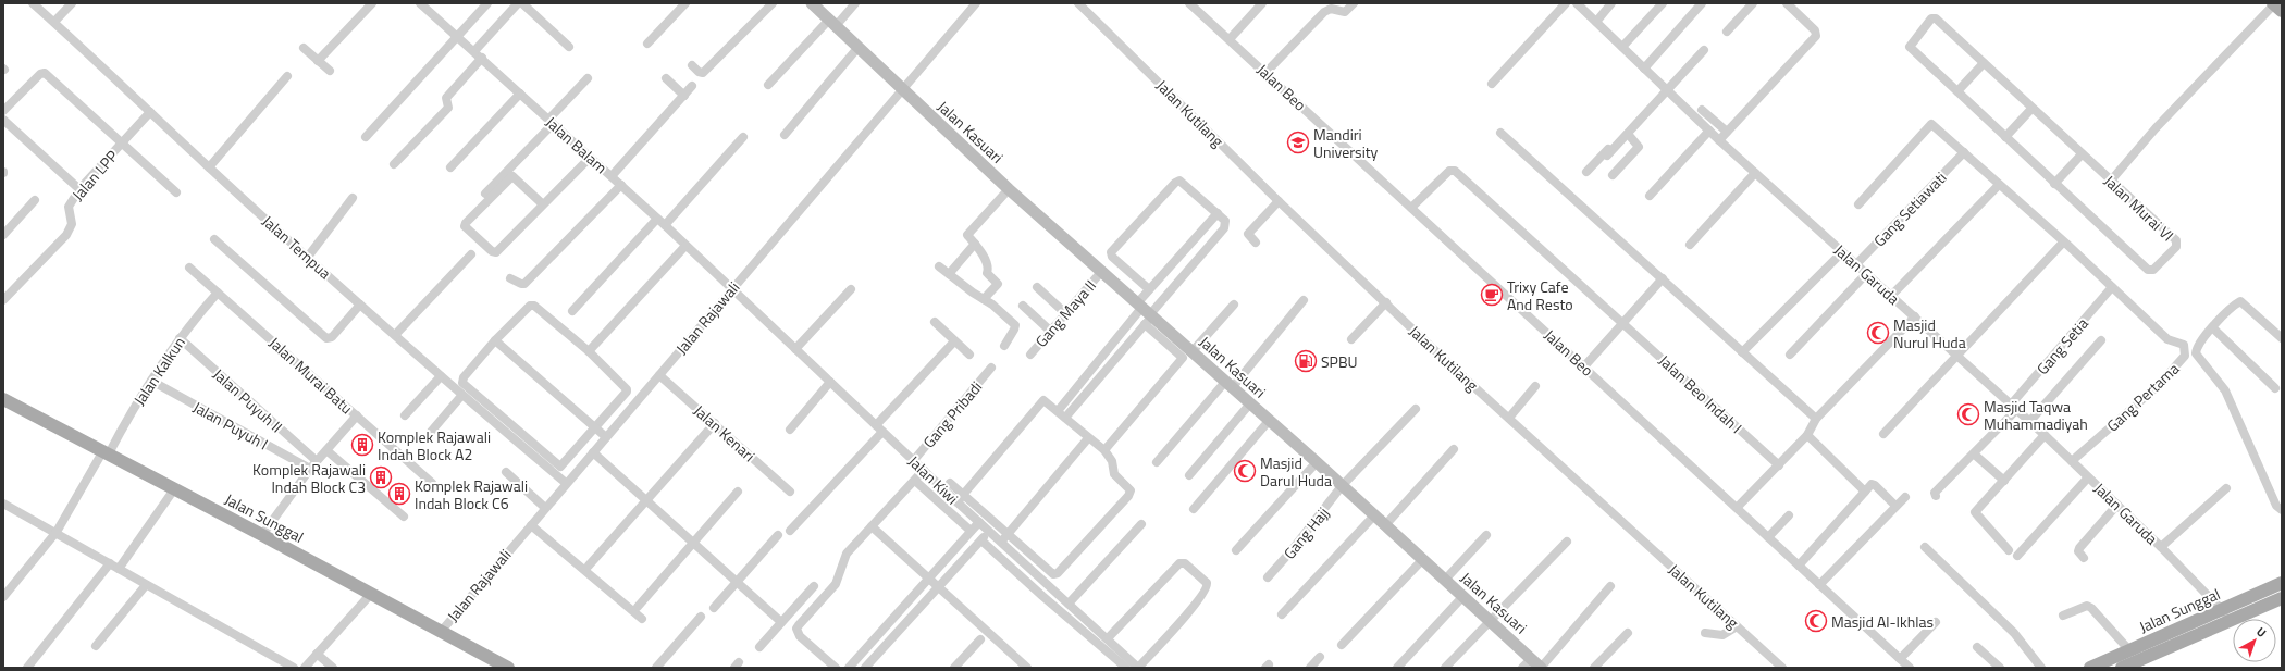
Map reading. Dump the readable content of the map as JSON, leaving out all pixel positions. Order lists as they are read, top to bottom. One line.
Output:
{"streets":{"main road":["Jalan Sunggal"],"street":["Jalan Beo","Jalan Kutilang","Jalan Kasuari","Jalan Balam","Jalan LPP","Jalan Murai VI","Gang Setiawati","Jalan Tempua","Jalan Garuda","Gang Maya II","Jalan Rajawali","Gang Setia","Jalan Kalkun","Jalan Murai Batu","Jalan Beo Indah I","Gang Pertama","Jalan Puyuh II","Gang Pribadi","Jalan Puyuh I","Jalan Kenari","Jalan Kiwi","Gang Hajj"]},"crossings":[["Jalan Beo","Jalan Beo Indah I"],["Jalan Kasuari","Gang Maya II"],["Jalan Kasuari","Jalan Rajawali"],["Jalan Kasuari","Gang Hajj"],["Jalan Balam","Jalan Rajawali"],["Jalan Balam","Jalan Kiwi"],["Jalan LPP","Jalan Tempua"],["Gang Setiawati","Jalan Garuda"],["Jalan Tempua","Jalan Rajawali"],["Jalan Garuda","Gang Setia"],["Jalan Garuda","Gang Pertama"],["Jalan Garuda","Jalan Sunggal"],["Jalan Rajawali","Jalan Kenari"],["Jalan Rajawali","Jalan Kiwi"],["Jalan Rajawali","Jalan Sunggal"],["Gang Setia","Gang Pertama"],["Jalan Kalkun","Jalan Murai Batu"],["Jalan Kalkun","Jalan Puyuh II"],["Jalan Kalkun","Jalan Puyuh I"],["Jalan Kalkun","Jalan Sunggal"],["Gang Pribadi","Jalan Kiwi"]],"places":{"school or university":["Mandiri University"],"cafe":["Trixy Cafe And Resto"],"mosque":["Masjid Nurul Huda","Masjid Taqwa Muhammadiyah","Masjid Darul Huda","Masjid Al-Ikhlas"],"fuel station":["SPBU"],"building":["Komplek Rajawali Indah Block A2","Komplek Rajawali Indah Block C3","Komplek Rajawali Indah Block C6"]},"north":"top right"}
